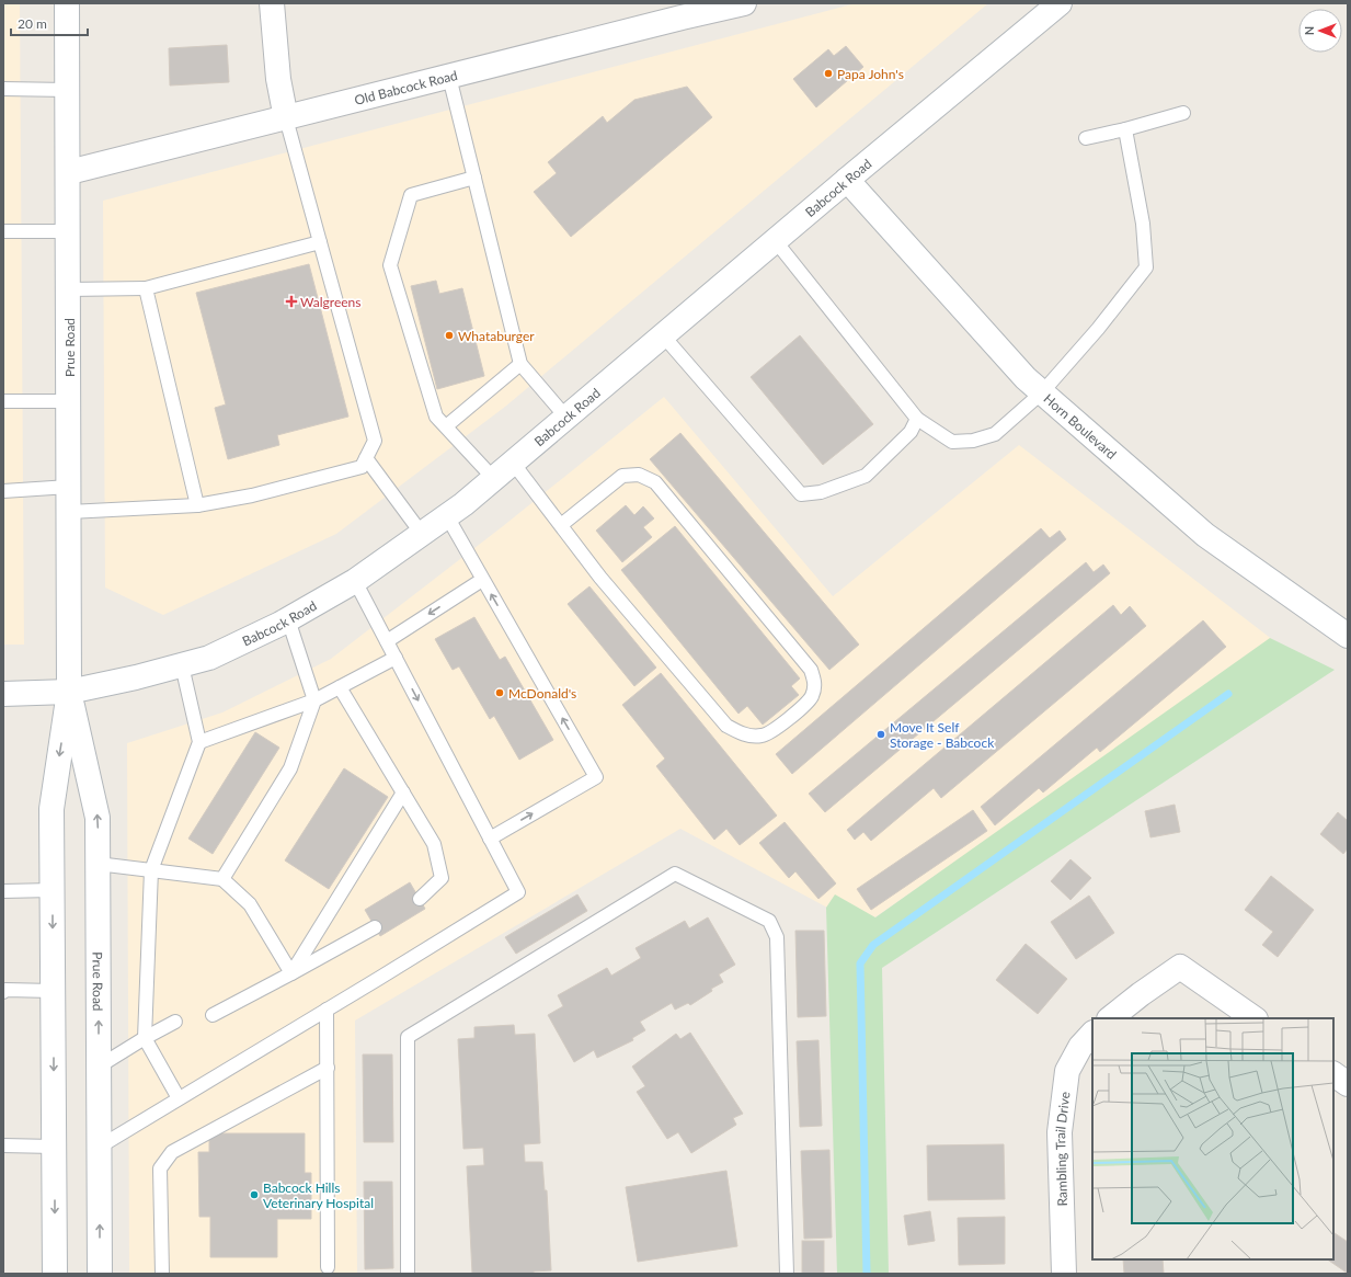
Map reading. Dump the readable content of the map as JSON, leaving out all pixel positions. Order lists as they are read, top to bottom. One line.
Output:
{"streets":{"main road":["Old Babcock Road","Babcock Road","Prue Road","Horn Boulevard","Rambling Trail Drive"]},"crossings":[["Old Babcock Road","Prue Road"],["Babcock Road","Prue Road"],["Babcock Road","Horn Boulevard"]],"places":{"other":["Papa John's","Whataburger","McDonald's","Move It Self Storage - Babcock","Babcock Hills Veterinary Hospital"],"health":["Walgreens"]},"scale_bar":"20 m","north":"left"}
